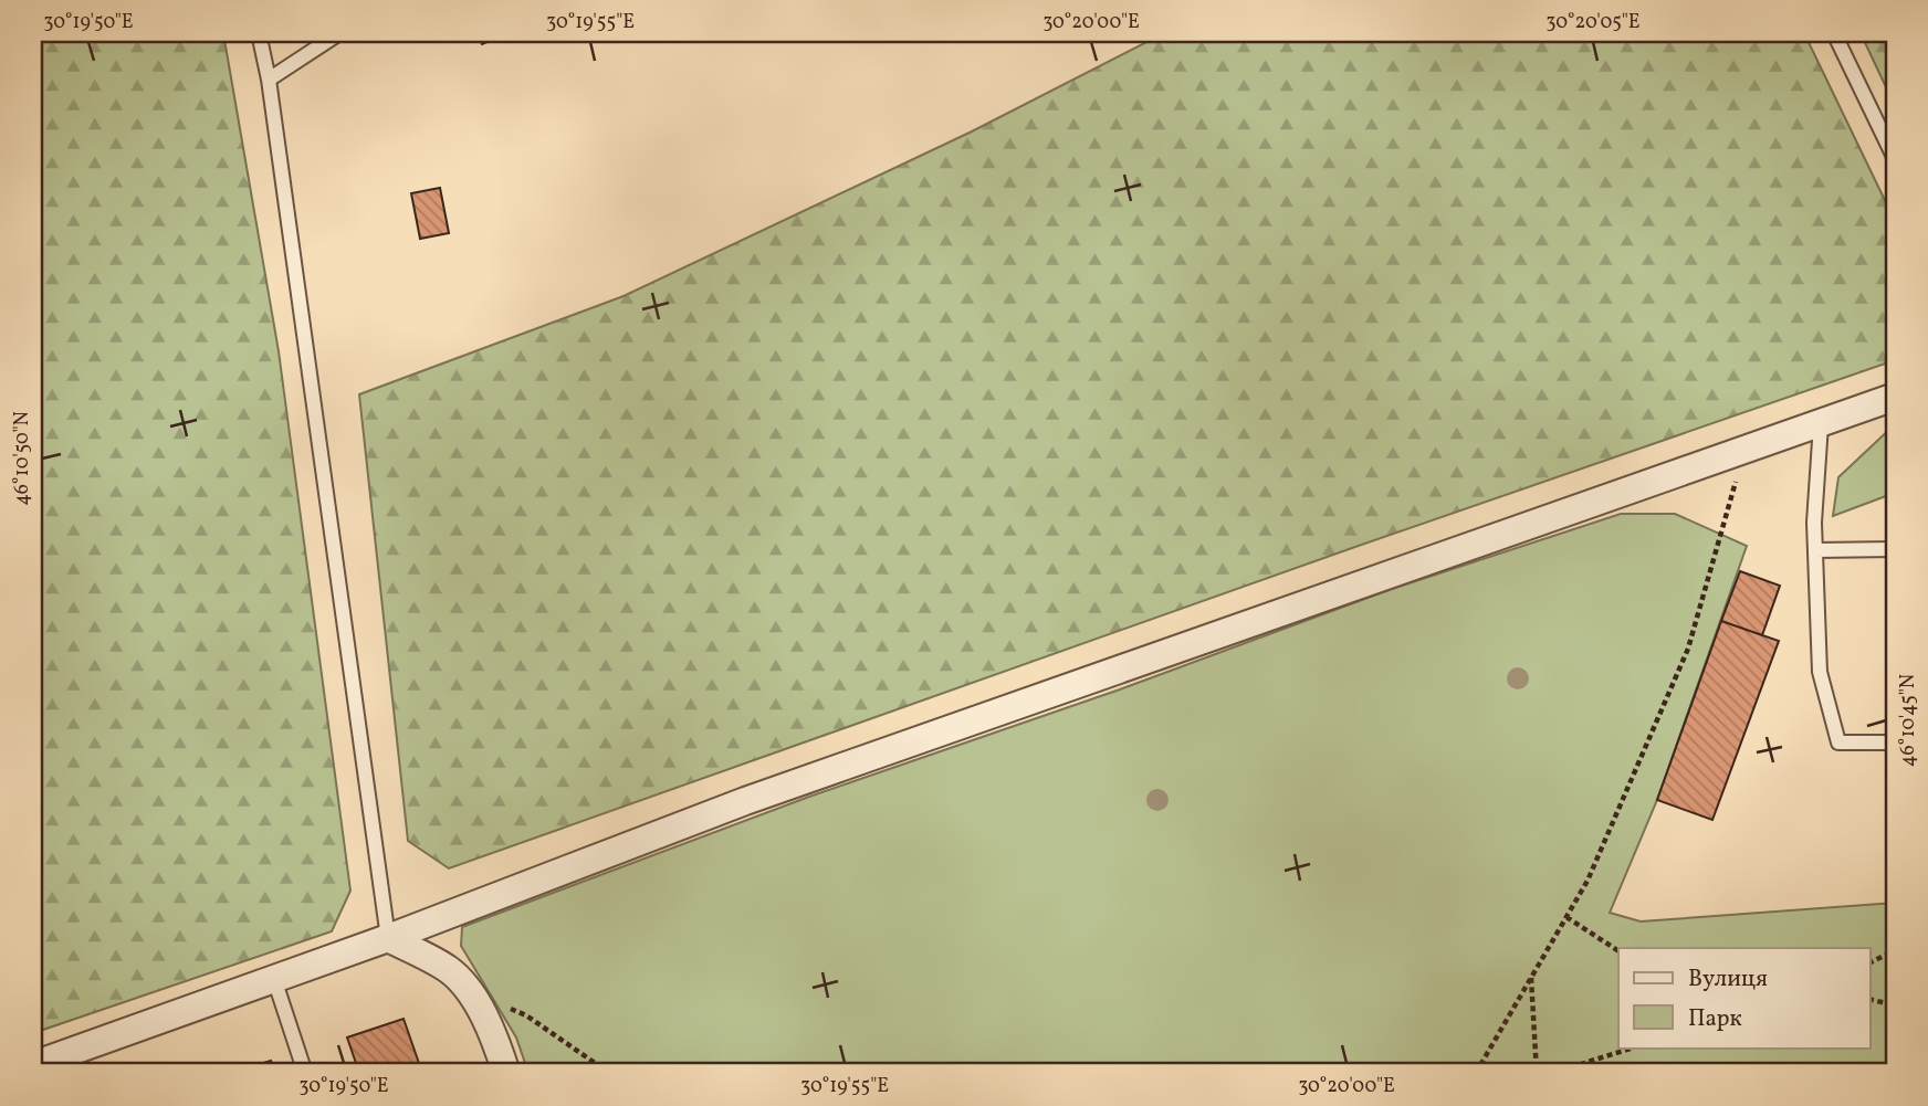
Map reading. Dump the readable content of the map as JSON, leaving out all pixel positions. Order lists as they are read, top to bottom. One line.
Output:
{"legend":["Вулиця","Парк"],"coordinates":["30°19'50\"E","30°19'55\"E","30°20'00\"E","30°20'05\"E","46°10'50\"N","46°10'45\"N"]}
